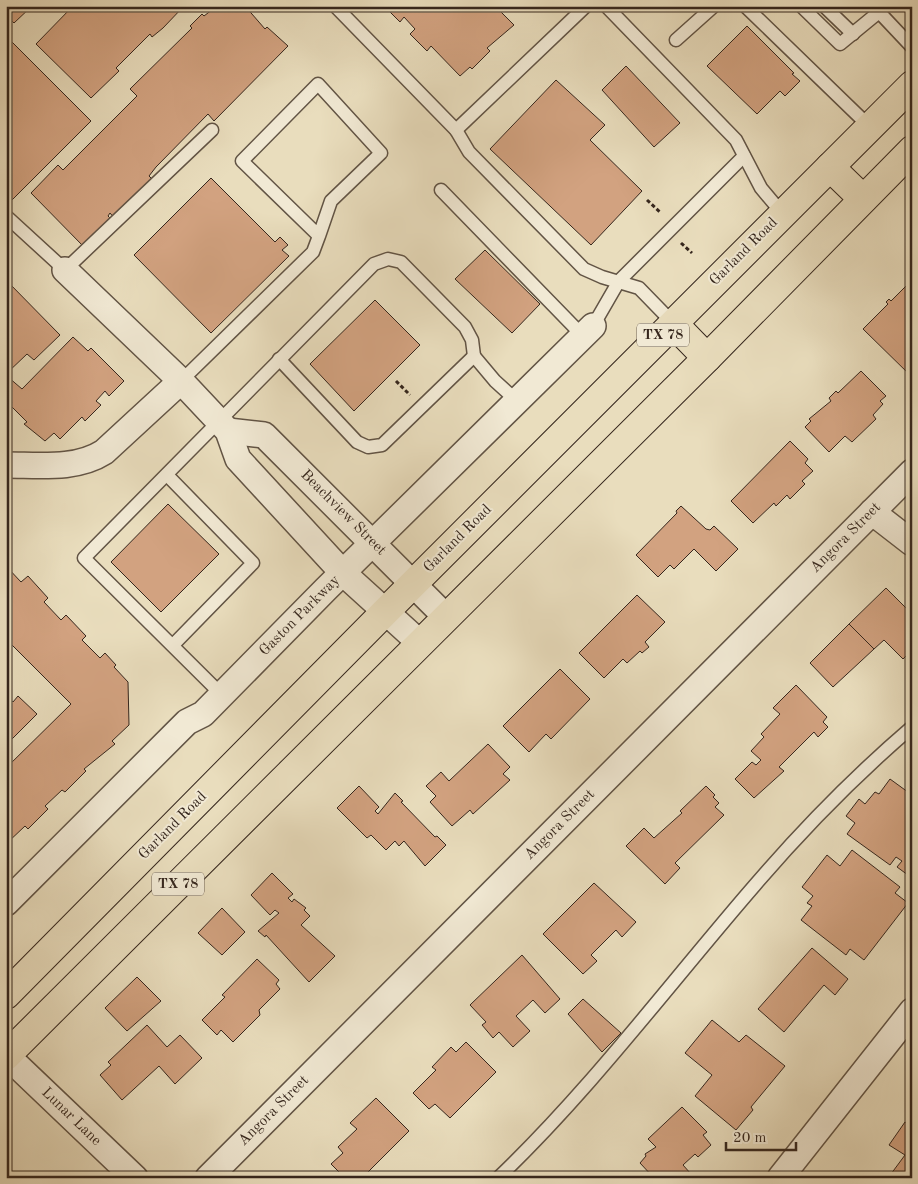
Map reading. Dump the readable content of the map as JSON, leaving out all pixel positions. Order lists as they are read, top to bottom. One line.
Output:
{"streets":{"main road":["Garland Road","TX 78"],"street":["Beachview Street","Angora Street","Gaston Parkway","Lunar Lane"]},"crossings":[["Garland Road","Beachview Street"],["TX 78","Beachview Street"],["TX 78","Lunar Lane"],["Beachview Street","Gaston Parkway"]],"scale_bar":"20 m"}
